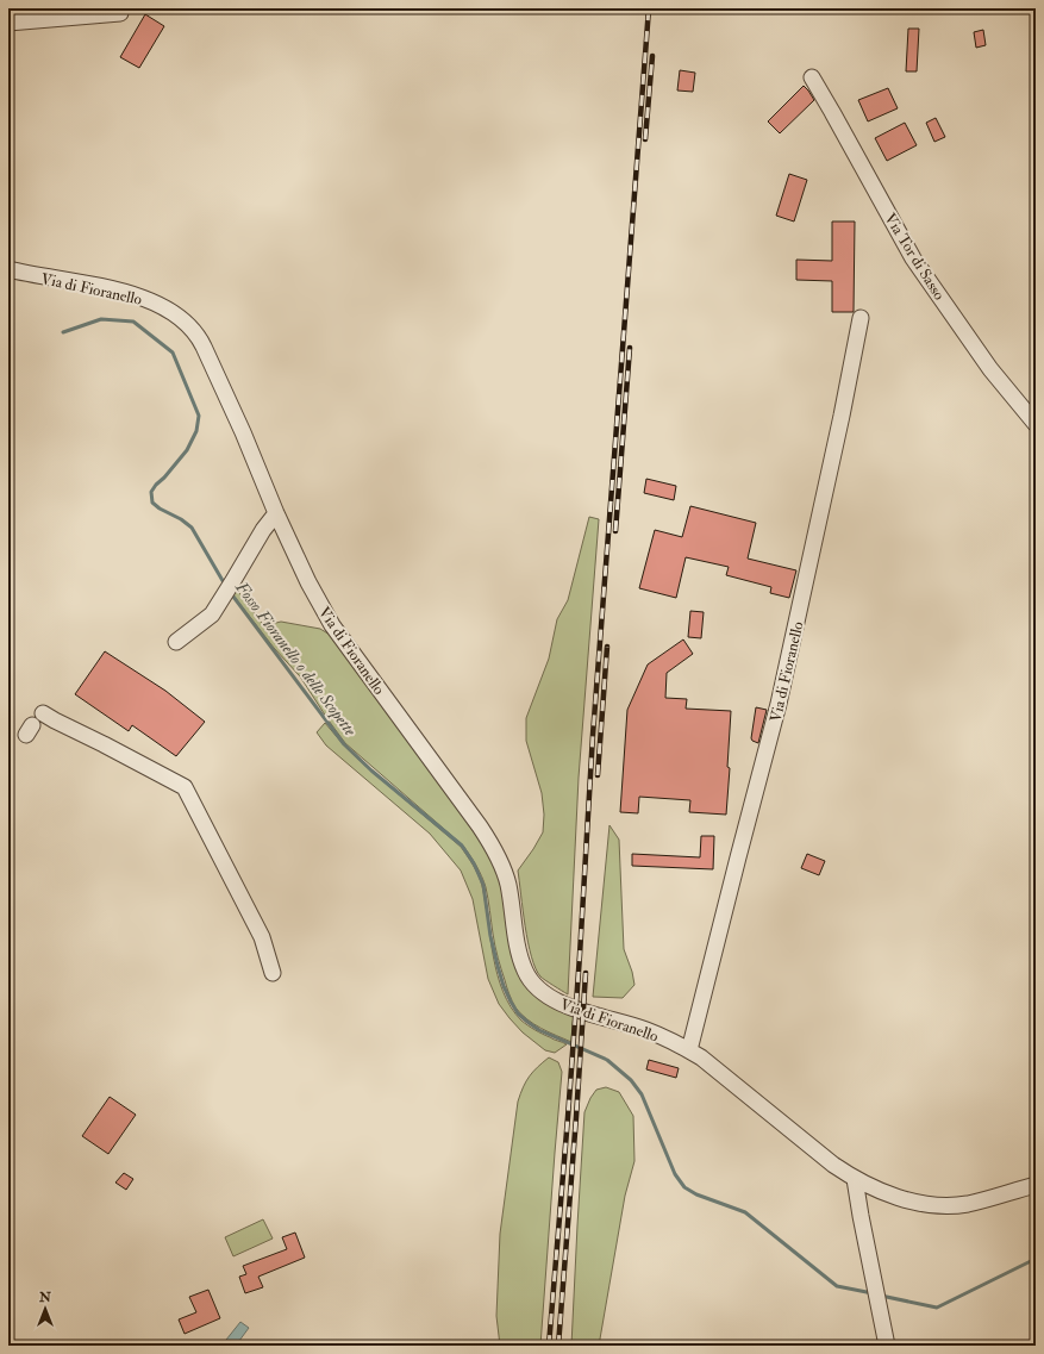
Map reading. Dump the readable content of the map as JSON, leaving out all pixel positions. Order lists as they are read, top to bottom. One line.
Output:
{"streets":{"street":["Via Tor di Sasso","Via di Fioranello"]},"water":["Fosso Fioranello o delle Scopette"],"north":"top"}
